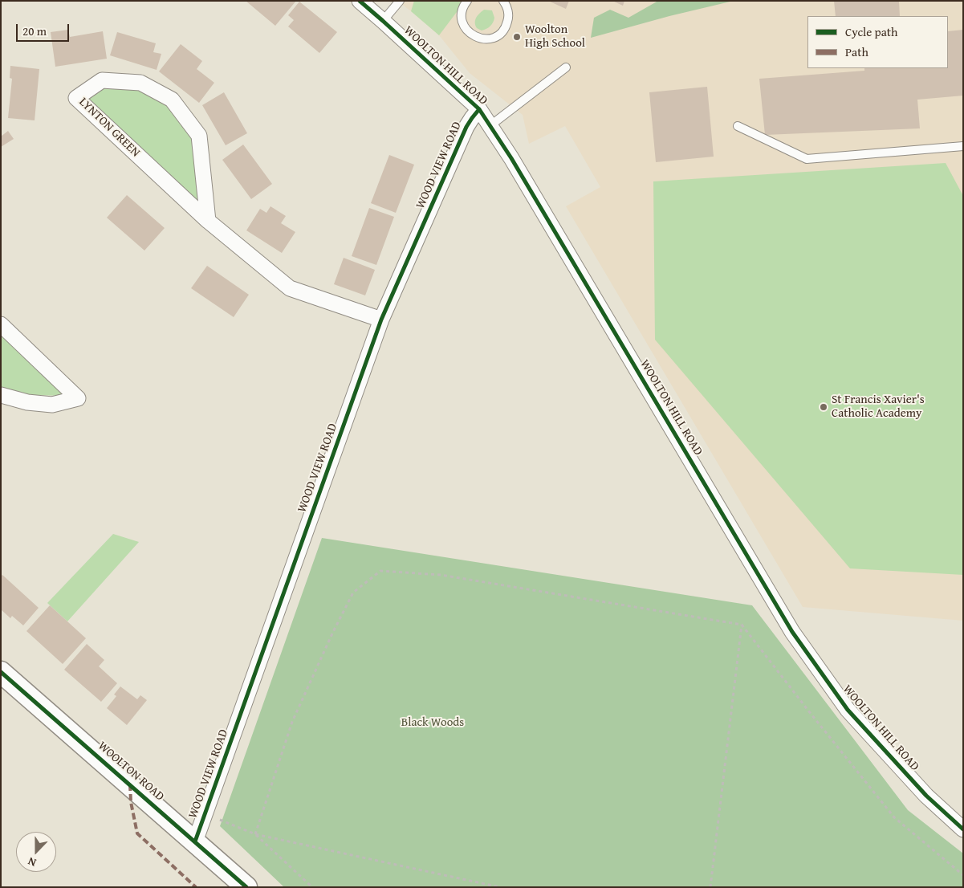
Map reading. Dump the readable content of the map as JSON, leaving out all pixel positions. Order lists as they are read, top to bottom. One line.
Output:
{"streets":{"street":["WOOLTON HILL ROAD","LYNTON GREEN","WOOD VIEW ROAD","WOOLTON ROAD"]},"crossings":[["WOOLTON HILL ROAD","WOOD VIEW ROAD"],["LYNTON GREEN","WOOD VIEW ROAD"],["WOOD VIEW ROAD","WOOLTON ROAD"]],"parks":["Black Woods"],"places":["Woolton High School","St Francis Xavier's Catholic Academy"],"legend":["Cycle path","Path"],"scale_bar":"20 m","north":"bottom"}
